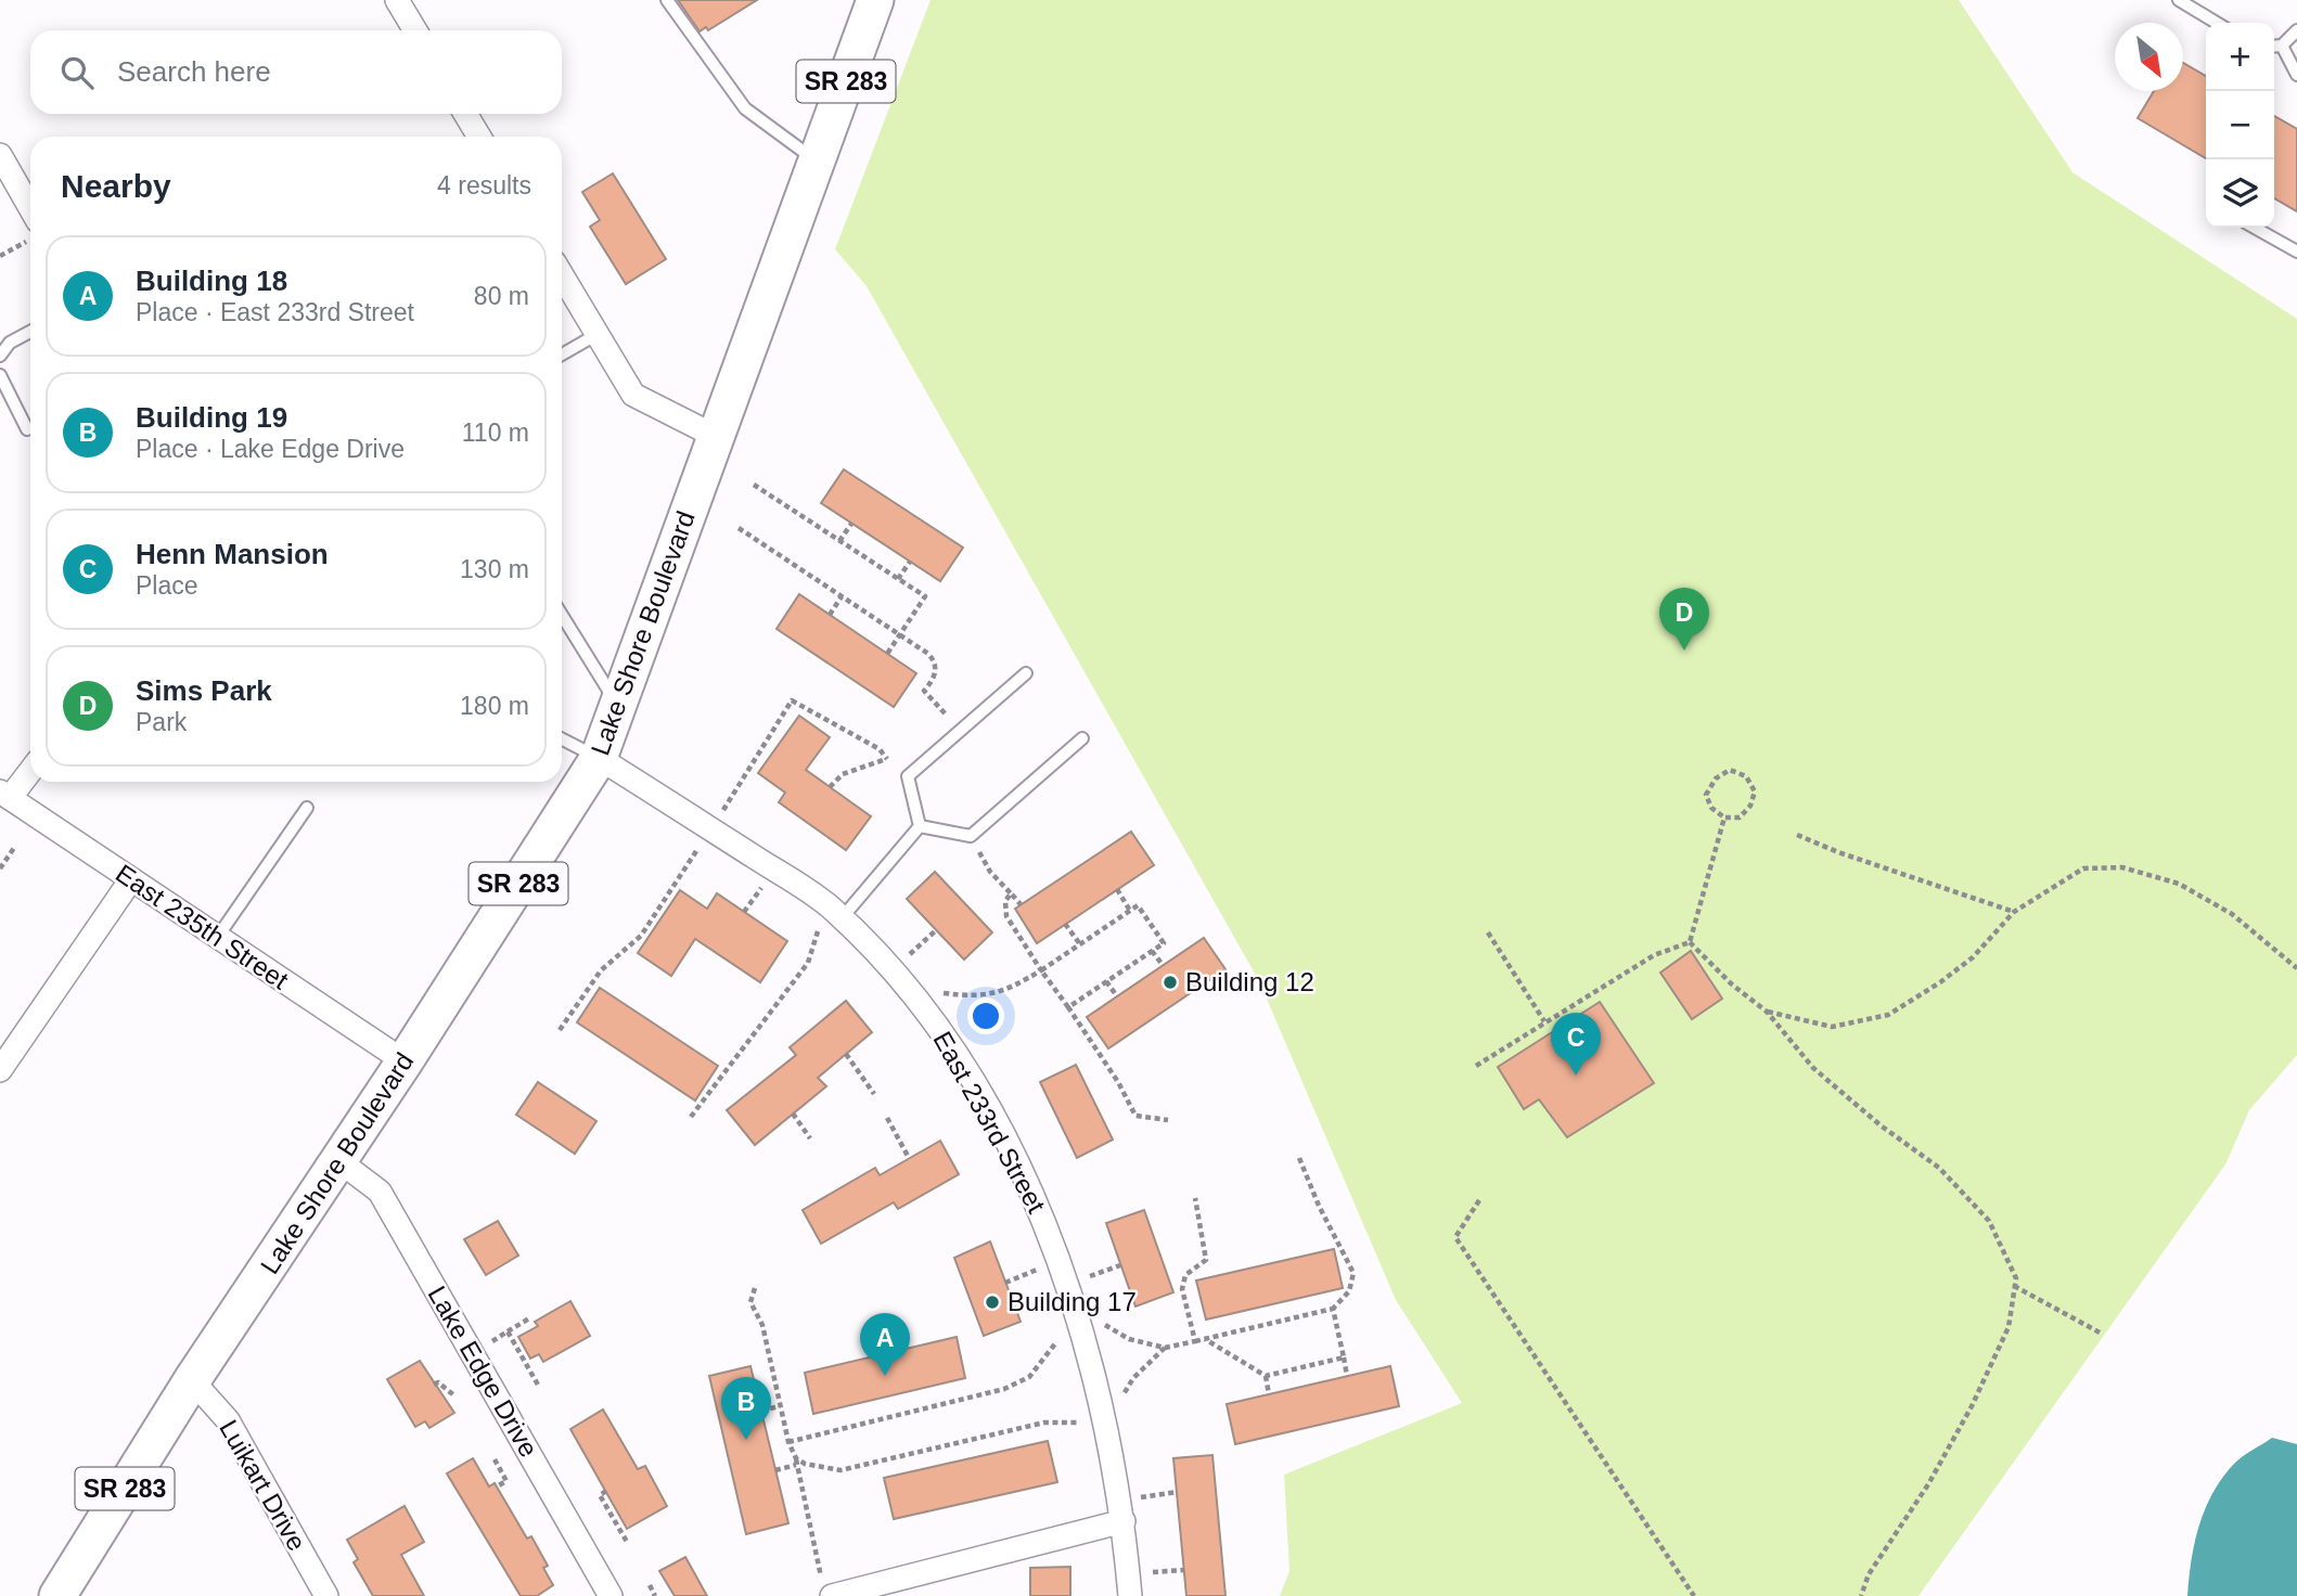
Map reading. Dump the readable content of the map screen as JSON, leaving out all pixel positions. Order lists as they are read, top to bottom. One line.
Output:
{"streets":{"main road":["SR 283","Lake Shore Boulevard"],"street":["East 235th Street","East 233rd Street","Lake Edge Drive","Luikart Drive"]},"crossings":[["Lake Shore Boulevard","East 235th Street"],["Lake Shore Boulevard","East 233rd Street"],["Lake Shore Boulevard","Lake Edge Drive"],["Lake Shore Boulevard","Luikart Drive"]],"places":["Building 12","Building 17"],"north":"bottom right","page":{"map_buttons":["+","−"],"search":"Search here","heading":["Nearby","4 results"],"list":[{"mark":"A","name":"Building 18","note":"Place · East 233rd Street","value":"80 m"},{"mark":"B","name":"Building 19","note":"Place · Lake Edge Drive","value":"110 m"},{"mark":"C","name":"Henn Mansion","note":"Place","value":"130 m"},{"mark":"D","name":"Sims Park","note":"Park","value":"180 m"}],"pins":["D","C","A","B"]}}
